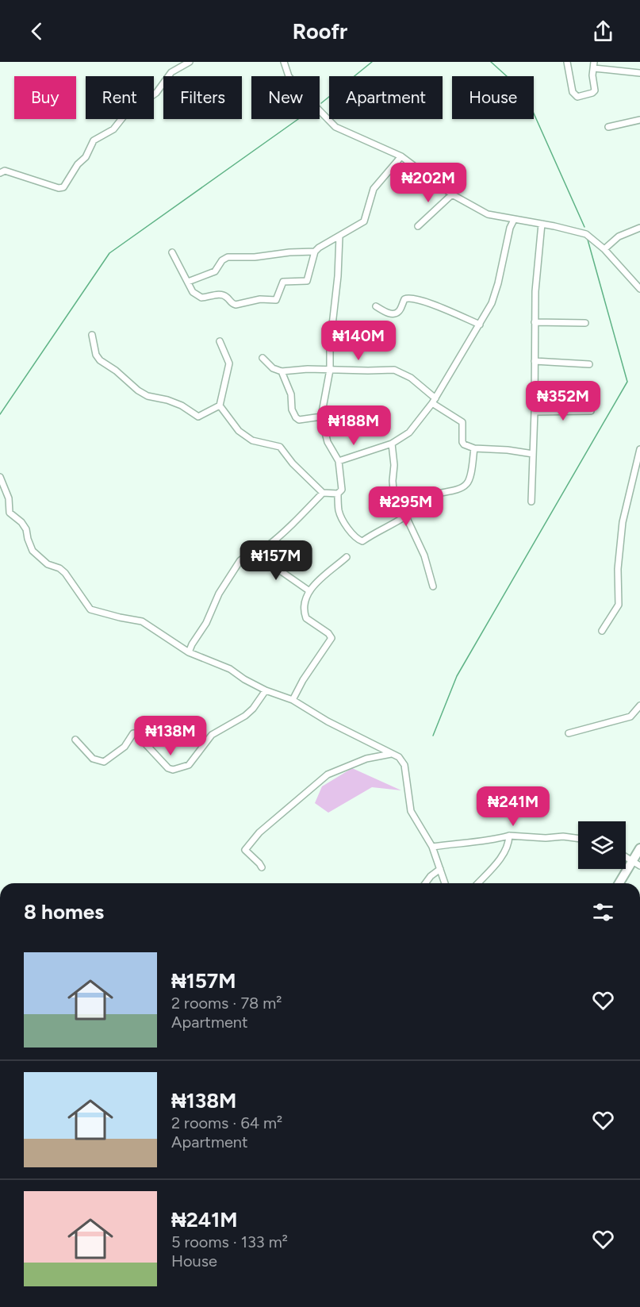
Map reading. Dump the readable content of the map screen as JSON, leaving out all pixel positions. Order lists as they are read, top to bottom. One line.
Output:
{"page":{"header":"Roofr","chip":["Buy","Rent","Filters","New","Apartment","House"],"price":["₦202M","₦140M","₦352M","₦188M","₦295M","₦157M","₦138M","₦241M"],"heading":"8 homes","list":[{"name":"₦157M","note":"2 rooms · 78 m² · Apartment"},{"name":"₦138M","note":"2 rooms · 64 m² · Apartment"},{"name":"₦241M","note":"5 rooms · 133 m² · House"}]}}
